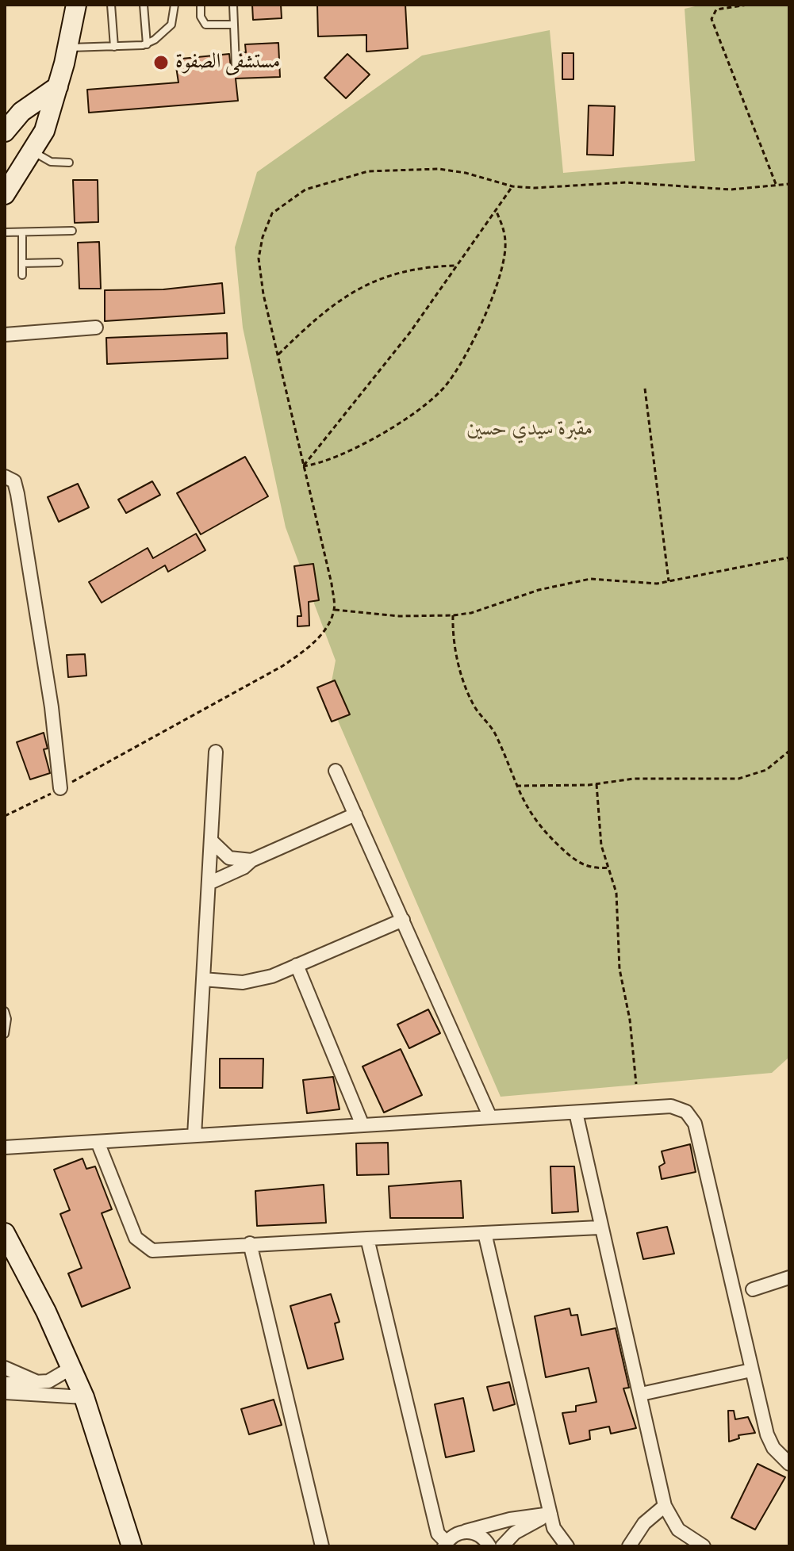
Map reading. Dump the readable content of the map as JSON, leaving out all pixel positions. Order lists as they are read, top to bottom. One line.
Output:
{"parks":["مقبرة سيدي حسين"],"places":["مستشفى الصفوة"]}
